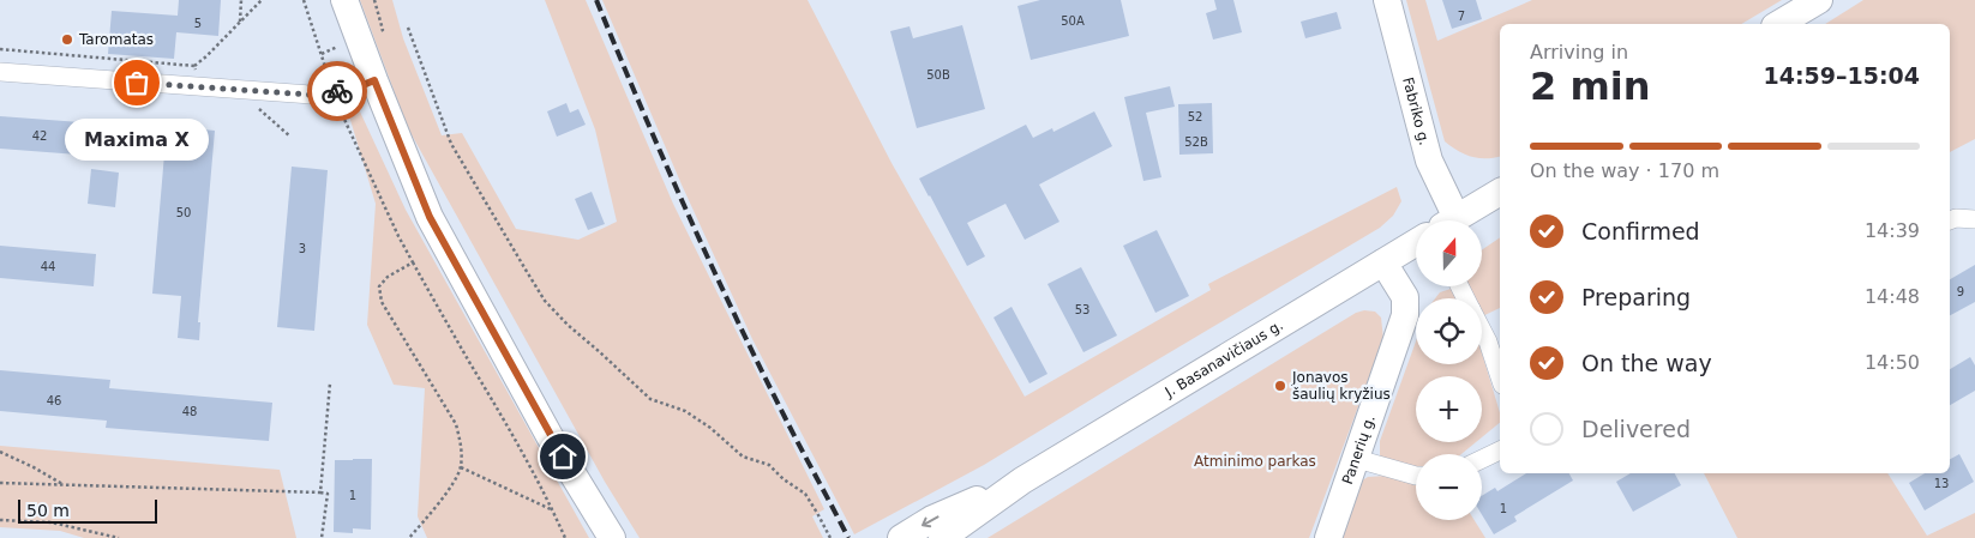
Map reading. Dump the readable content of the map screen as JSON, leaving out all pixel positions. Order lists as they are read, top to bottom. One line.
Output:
{"streets":{"main road":["Fabriko g.","J. Basanavičiaus g.","Panerių g."]},"crossings":[["J. Basanavičiaus g.","Panerių g."]],"parks":["Atminimo parkas"],"places":["Taromatas","Maxima X","Jonavos šaulių kryžius"],"house_numbers":["7","50A","5","50B","52","42","52B","50","3","44","9","53","46","48","13","1","1"],"scale_bar":"50 m","north":"top","page":{"heading":["2 min","Arriving in","14:59–15:04"],"bubble":"Maxima X","bar":"On the way · 170 m","list":[["Confirmed","14:39"],["Preparing","14:48"],["On the way","14:50"],"Delivered"],"map_buttons":["+","−"],"scale":"50 m"}}
